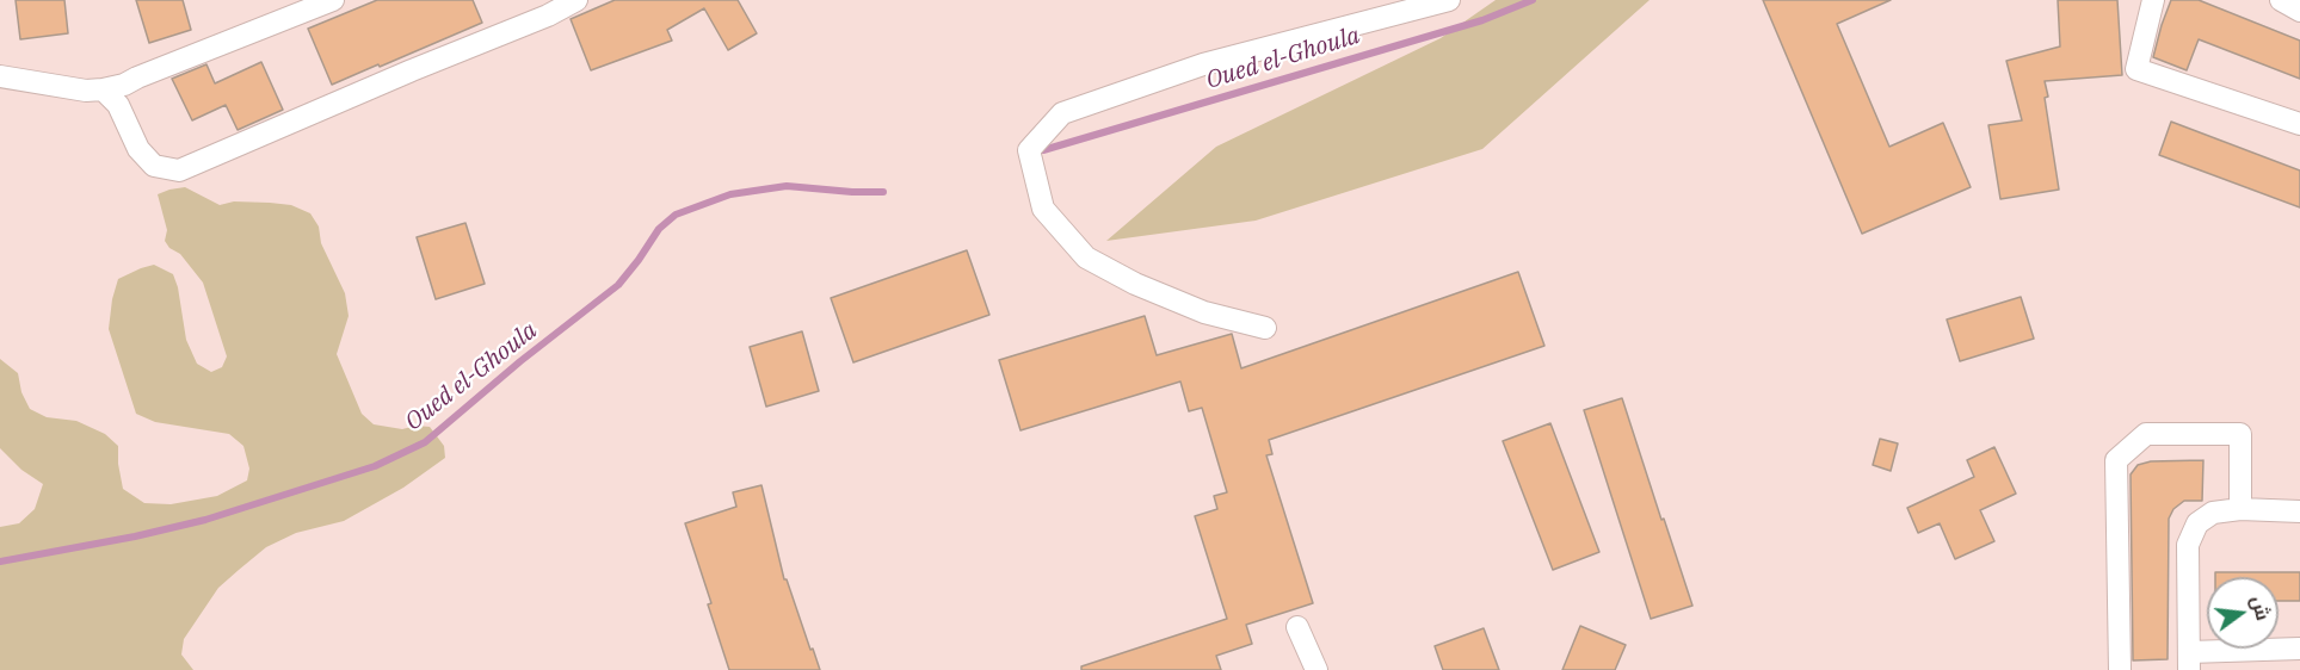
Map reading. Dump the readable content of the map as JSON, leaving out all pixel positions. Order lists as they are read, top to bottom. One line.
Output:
{"water":["Oued el-Ghoula"],"north":"right"}
